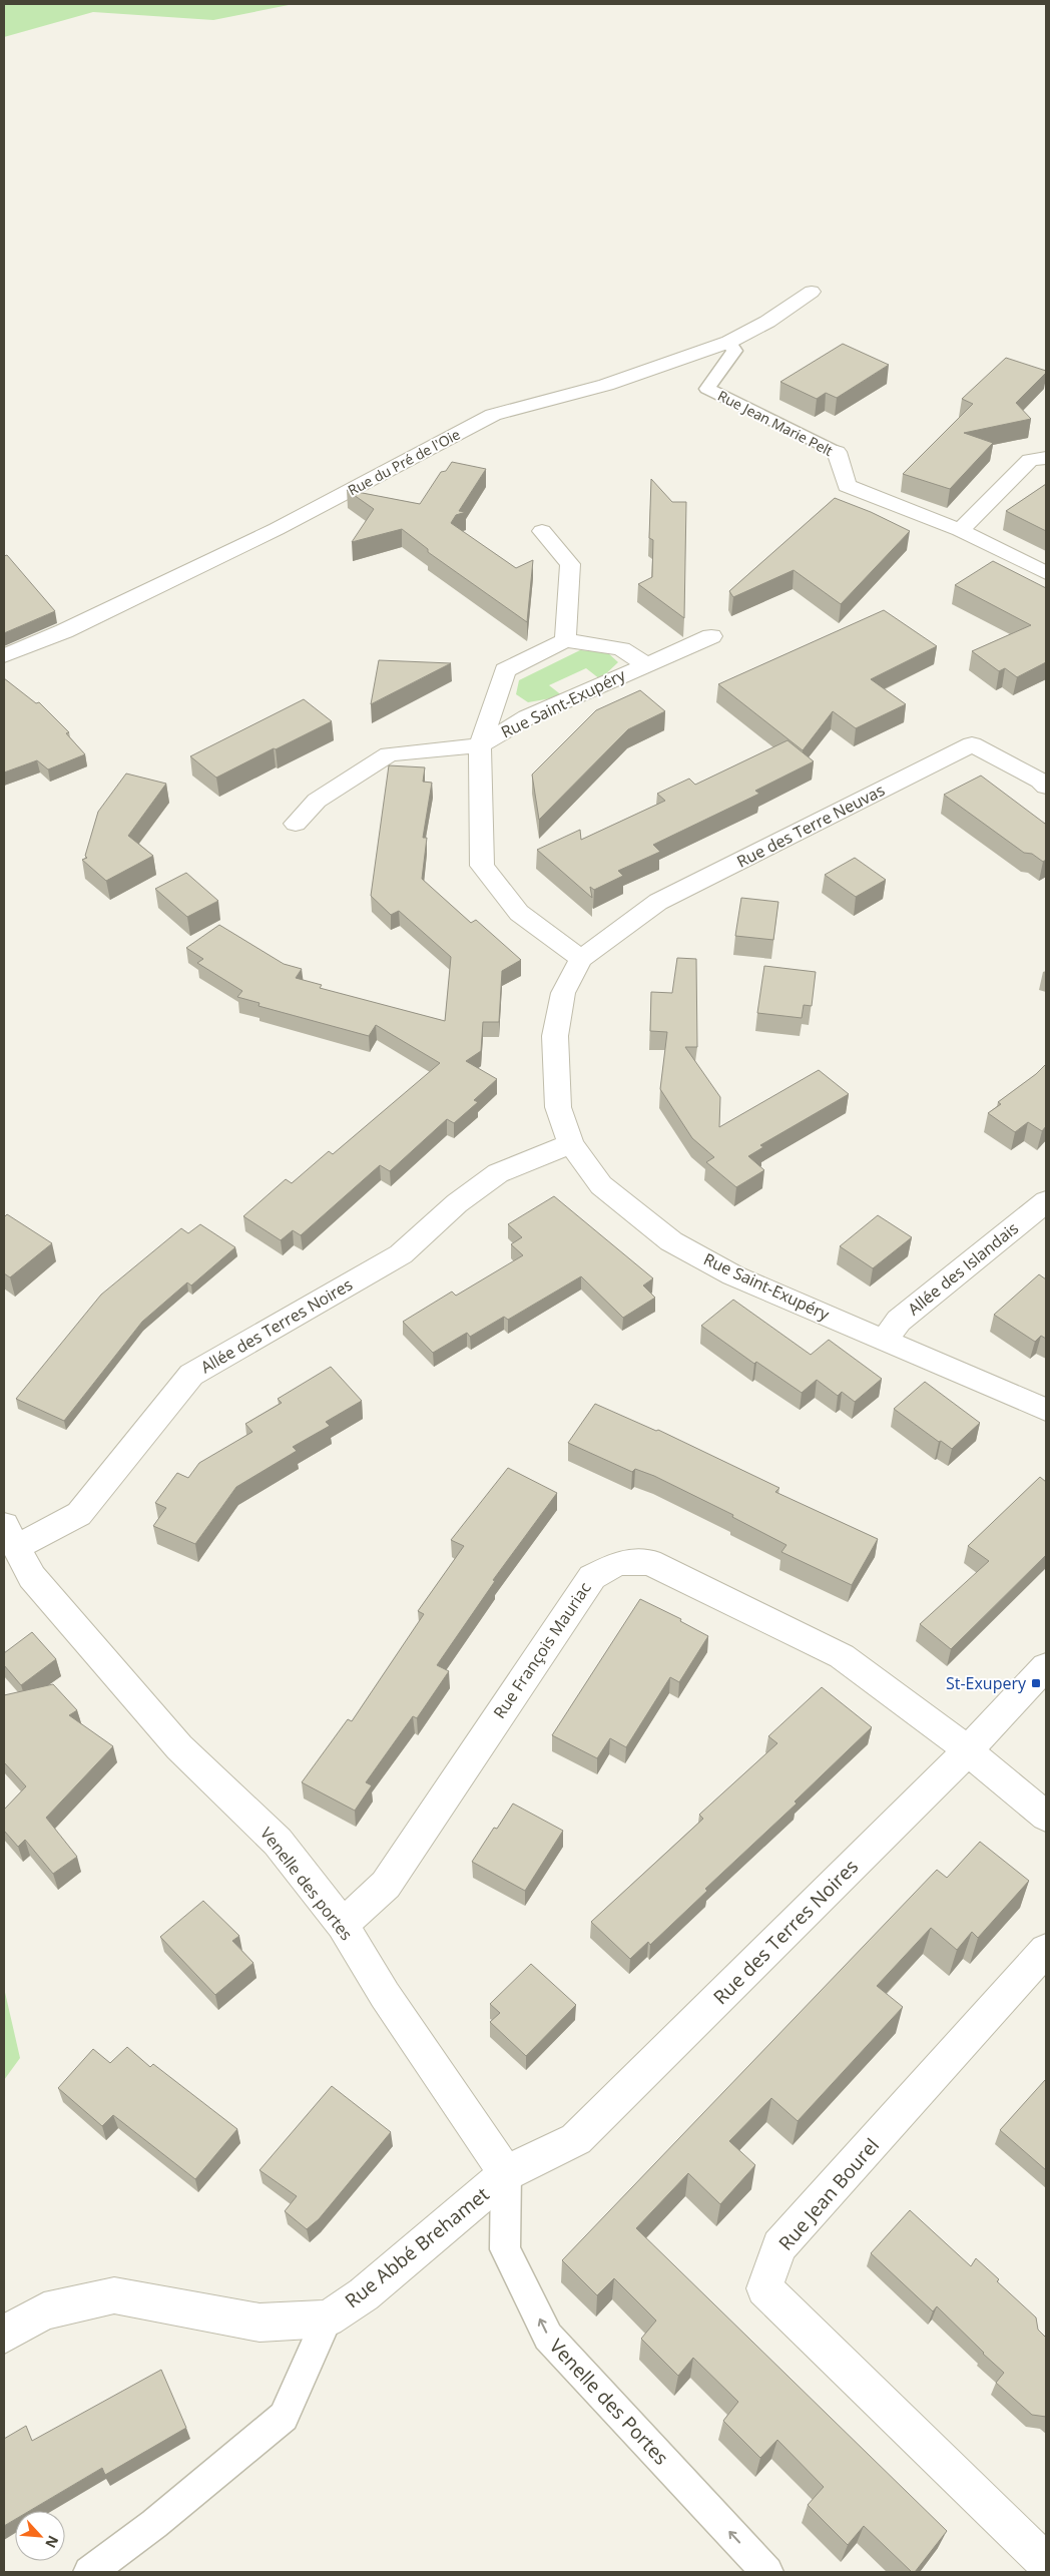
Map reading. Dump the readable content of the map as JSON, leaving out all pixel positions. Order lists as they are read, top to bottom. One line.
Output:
{"streets":{"street":["Rue Jean Marie Pelt","Rue du Pré de l'Oie","Rue Saint-Exupéry","Rue des Terre Neuvas","Allée des Islandais","Allée des Terres Noires","Rue François Mauriac","Venelle des portes","Rue des Terres Noires","Rue Jean Bourel","Rue Abbé Brehamet"],"lane":["Venelle des Portes"]},"crossings":[["Rue Jean Marie Pelt","Rue du Pré de l'Oie"],["Rue Saint-Exupéry","Rue des Terre Neuvas"],["Rue Saint-Exupéry","Allée des Islandais"],["Rue Saint-Exupéry","Allée des Terres Noires"],["Allée des Terres Noires","Venelle des portes"],["Rue François Mauriac","Venelle des portes"],["Rue François Mauriac","Rue des Terres Noires"],["Venelle des portes","Rue des Terres Noires"],["Venelle des portes","Rue Abbé Brehamet"],["Venelle des portes","Venelle des Portes"],["Rue des Terres Noires","Rue Abbé Brehamet"],["Rue des Terres Noires","Venelle des Portes"],["Rue Abbé Brehamet","Venelle des Portes"]],"one_way":["Venelle des Portes"],"places":{"transit":["St-Exupery"]},"north":"bottom right"}
